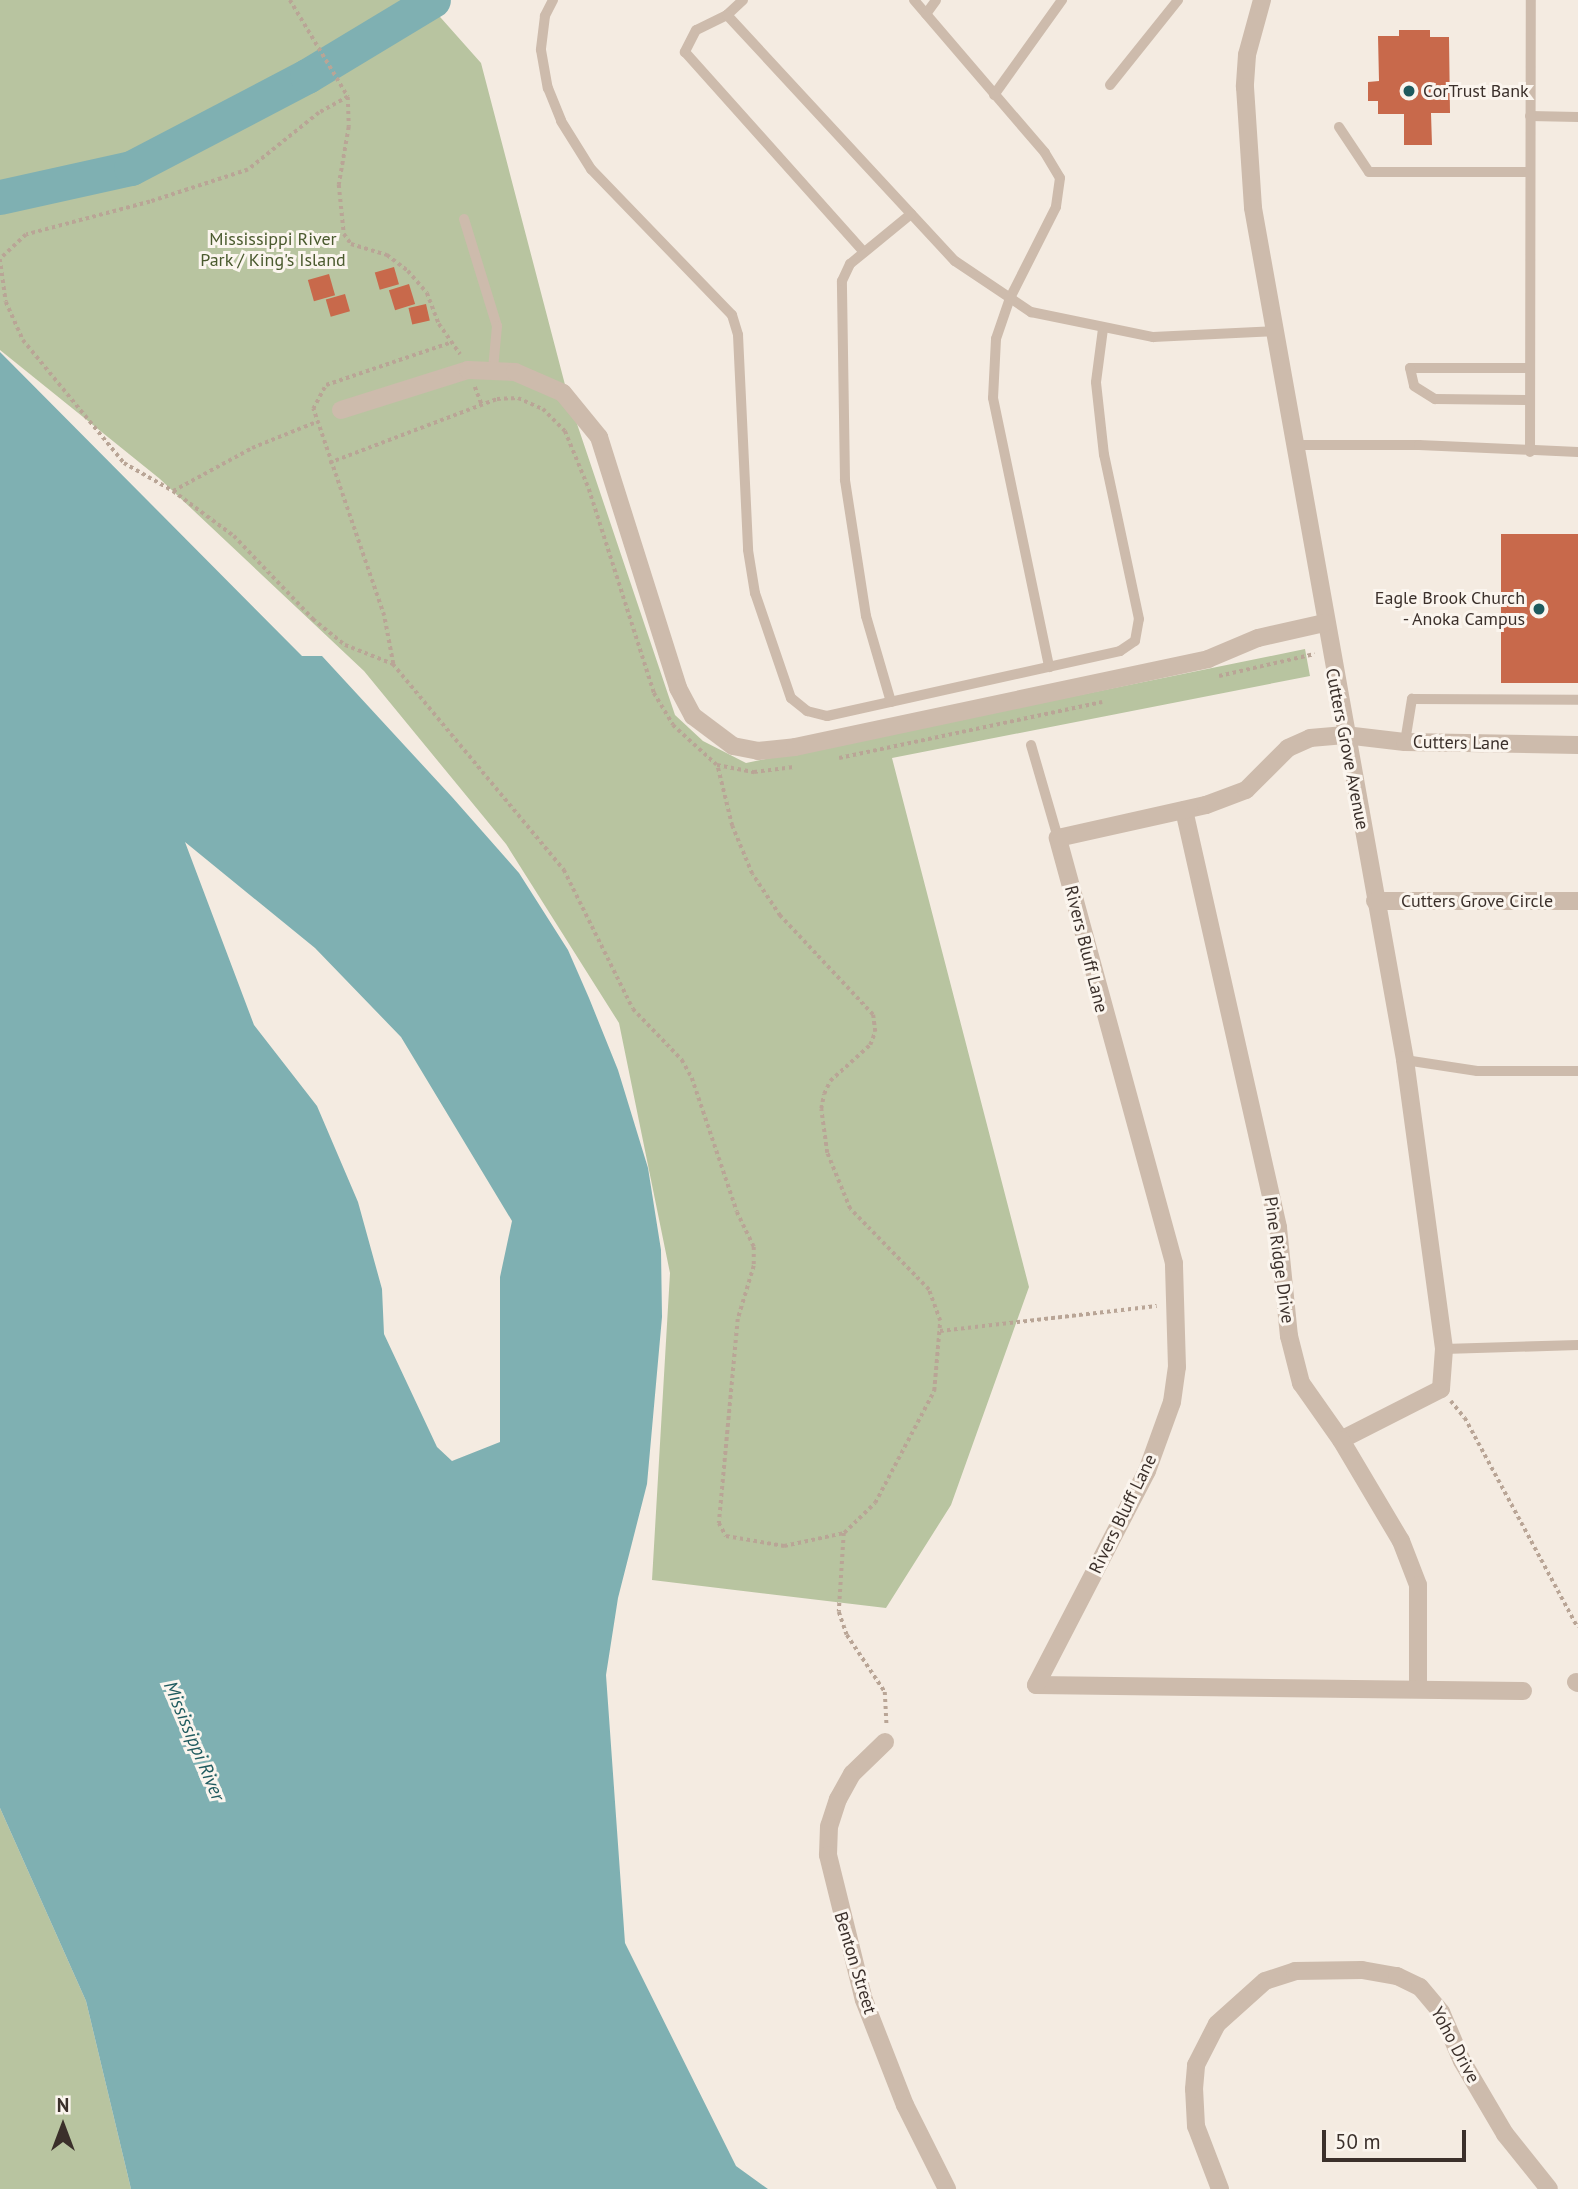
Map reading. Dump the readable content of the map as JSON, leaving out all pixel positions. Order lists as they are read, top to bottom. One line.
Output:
{"streets":{"street":["Cutters Lane","Cutters Grove Avenue","Cutters Grove Circle","Rivers Bluff Lane","Pine Ridge Drive","Benton Street","Yoho Drive"]},"crossings":[["Cutters Lane","Cutters Grove Avenue"],["Cutters Grove Avenue","Cutters Grove Circle"],["Rivers Bluff Lane","Pine Ridge Drive"]],"water":["Mississippi River"],"parks":["Mississippi River Park / King's Island"],"places":["CorTrust Bank","Eagle Brook Church - Anoka Campus"],"scale_bar":"50 m","north":"top"}
